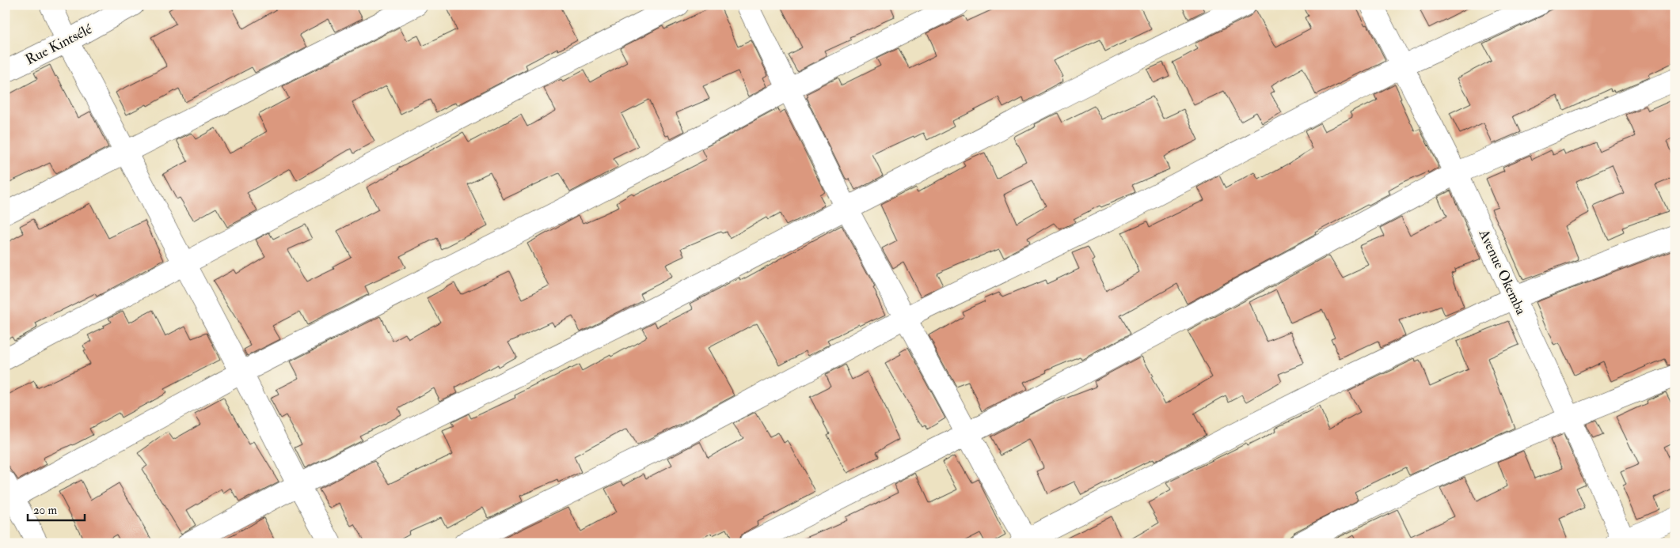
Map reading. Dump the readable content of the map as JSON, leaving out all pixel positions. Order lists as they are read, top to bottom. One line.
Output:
{"streets":{"street":["Rue Kintsélé","Avenue Okemba"]},"scale_bar":"20 m"}
